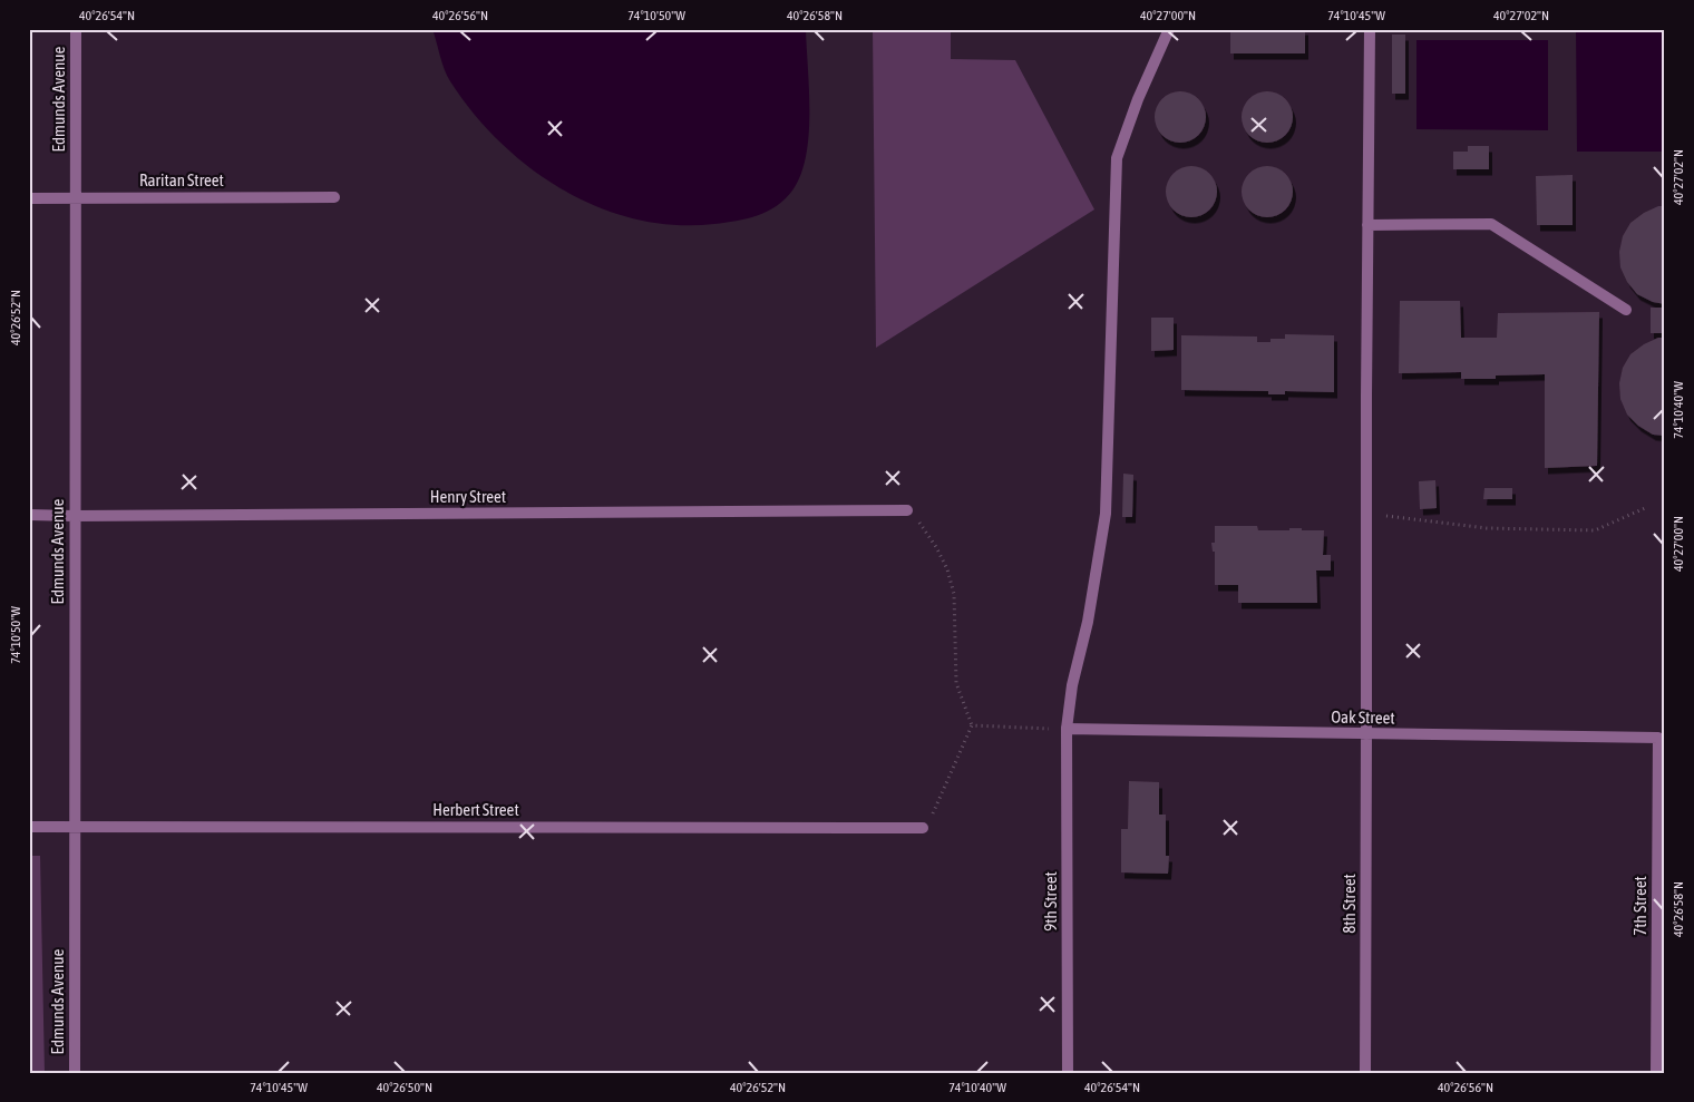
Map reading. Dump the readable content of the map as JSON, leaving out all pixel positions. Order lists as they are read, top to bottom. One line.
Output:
{"streets":{"street":["Edmunds Avenue","Raritan Street","Henry Street","Oak Street","Herbert Street","9th Street","8th Street","7th Street"]},"crossings":[["Edmunds Avenue","Raritan Street"],["Edmunds Avenue","Henry Street"],["Edmunds Avenue","Herbert Street"],["Oak Street","9th Street"],["Oak Street","8th Street"],["Oak Street","7th Street"]],"coordinates":["40°26'54\"N","40°26'56\"N","74°10'50\"W","40°26'58\"N","40°27'00\"N","74°10'45\"W","40°27'02\"N","40°26'52\"N","74°10'40\"W","40°26'50\"N"]}
